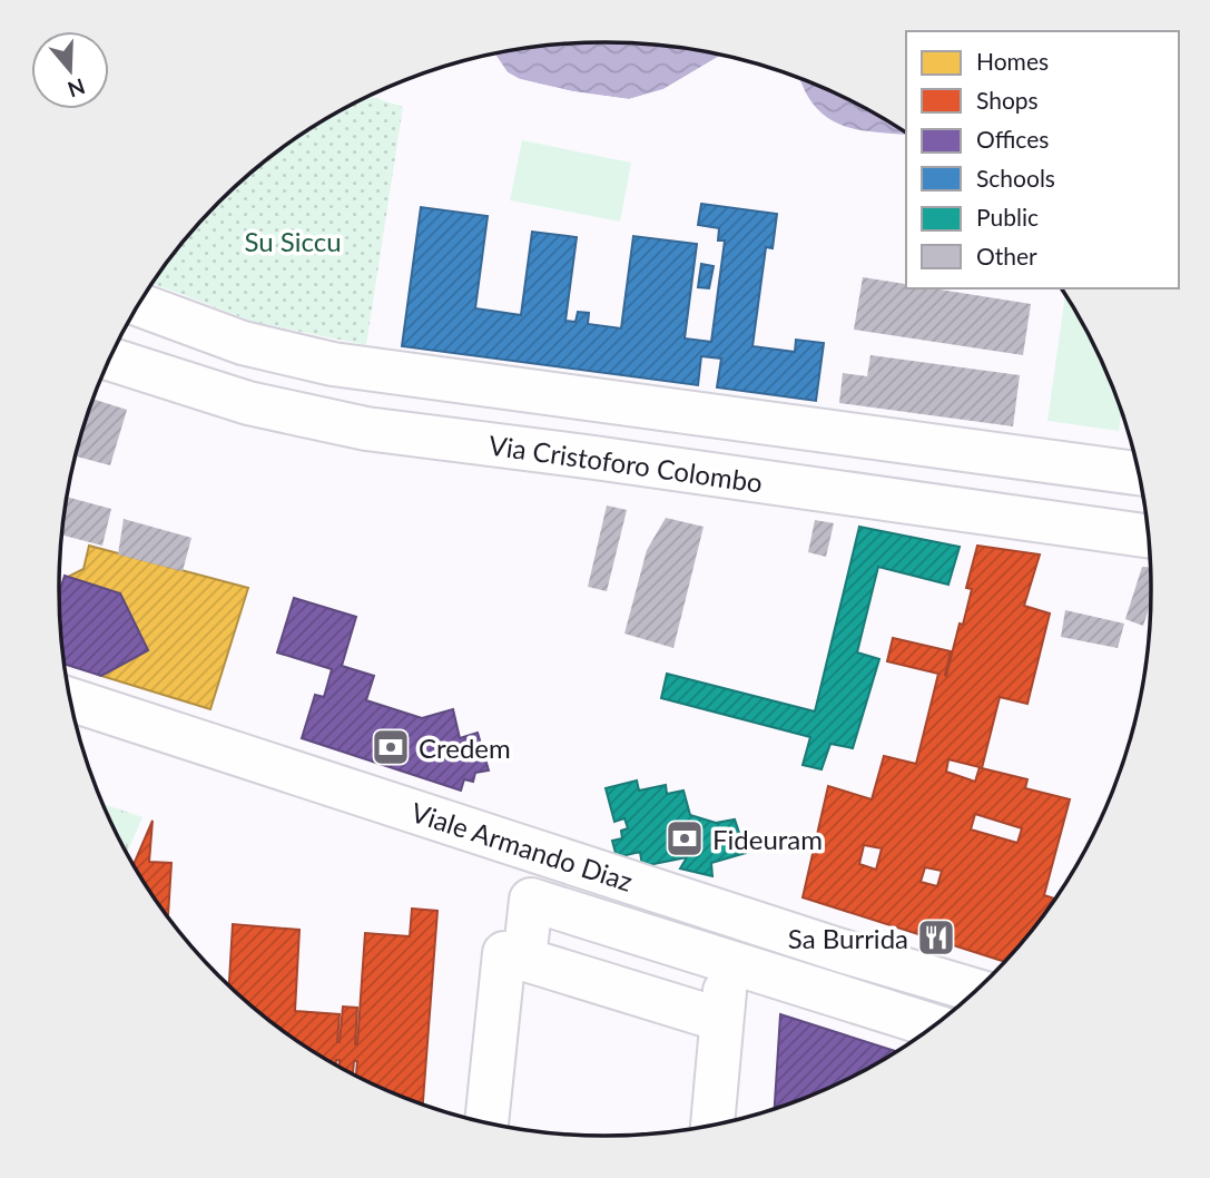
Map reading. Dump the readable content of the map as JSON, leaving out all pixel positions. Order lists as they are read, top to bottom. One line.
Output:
{"streets":{"main road":["Via Cristoforo Colombo","Viale Armando Diaz"]},"parks":["Su Siccu"],"places":{"bank":["Credem","Fideuram"],"restaurant":["Sa Burrida"]},"legend":["Homes","Shops","Offices","Schools","Public","Other"],"north":"bottom"}
